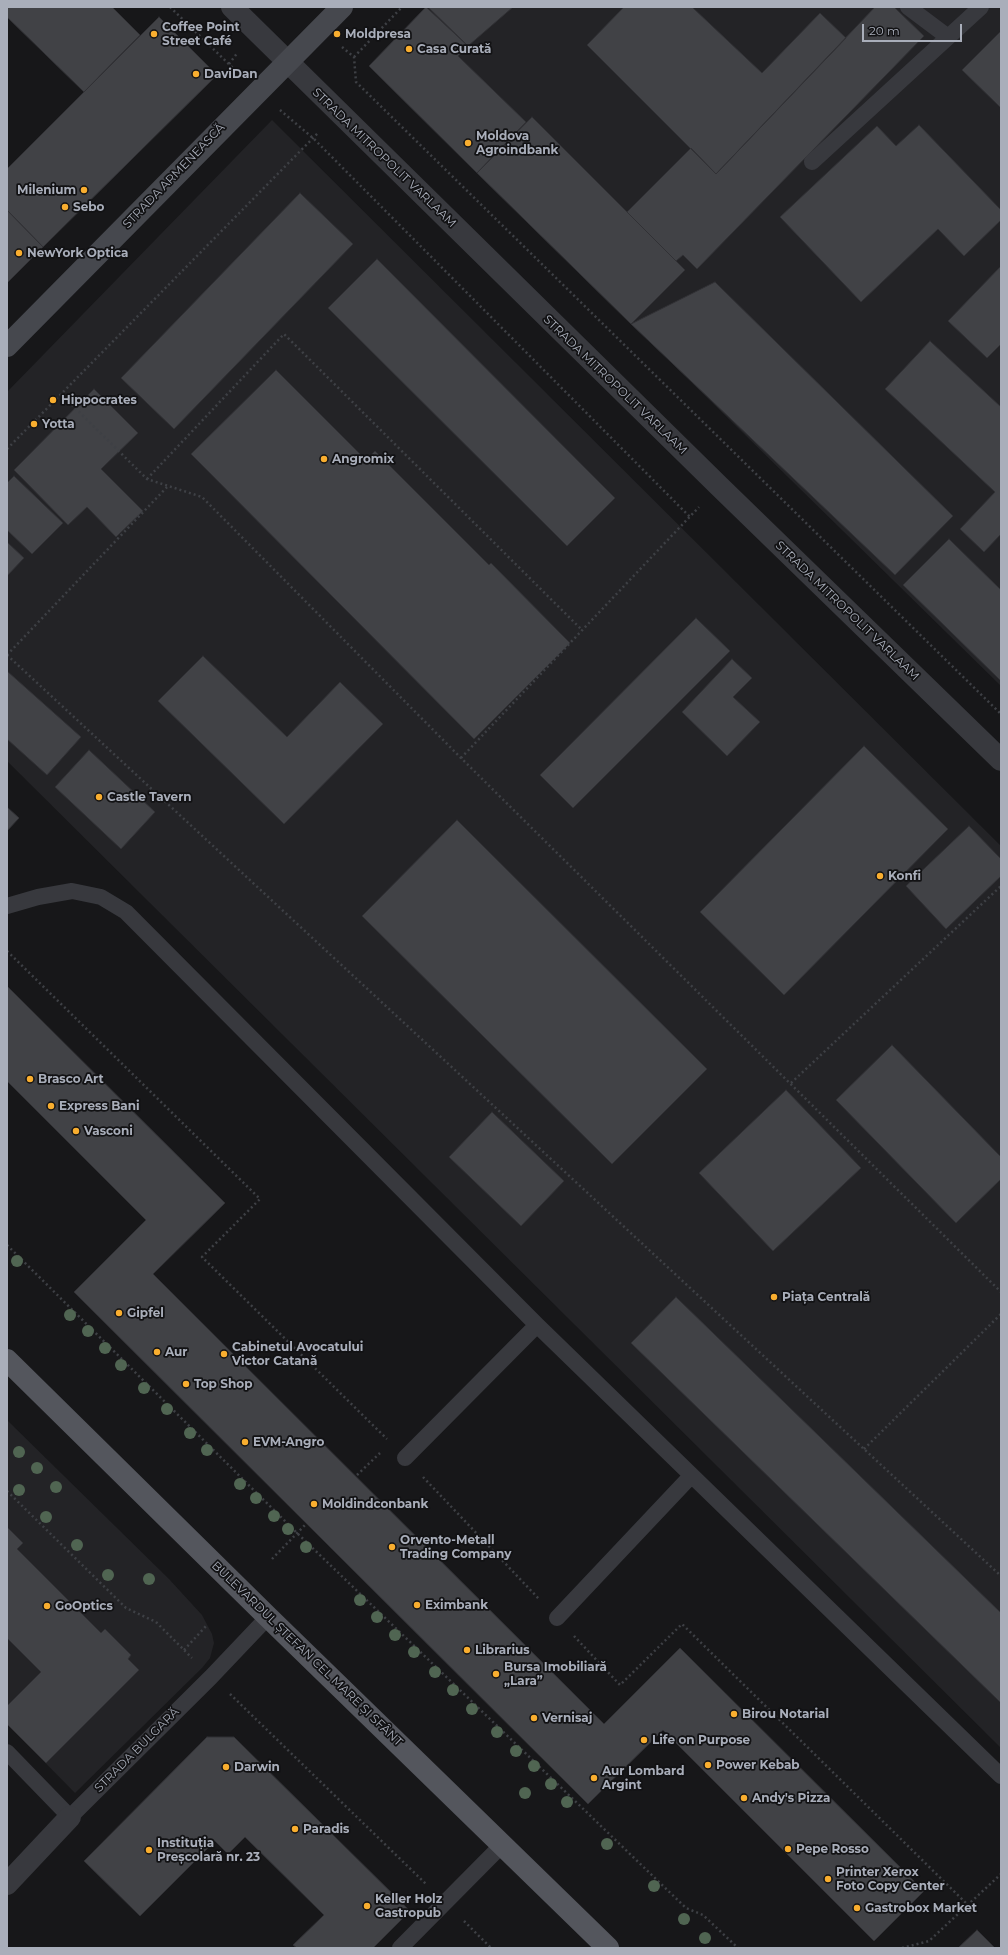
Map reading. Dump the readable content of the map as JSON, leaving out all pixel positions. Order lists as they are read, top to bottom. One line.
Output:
{"streets":{"main road":["STRADA ARMENEASCĂ","BULEVARDUL ȘTEFAN CEL MARE ȘI SFÂNT"],"street":["STRADA MITROPOLIT VARLAAM","STRADA BULGARĂ"]},"crossings":[["STRADA MITROPOLIT VARLAAM","STRADA ARMENEASCĂ"],["BULEVARDUL ȘTEFAN CEL MARE ȘI SFÂNT","STRADA BULGARĂ"]],"places":["Coffee Point Street Café","Moldpresa","Casa Curată","DaviDan","Moldova Agroindbank","Milenium","Sebo","NewYork Optica","Hippocrates","Yotta","Angromix","Castle Tavern","Konfi","Brasco Art","Express Bani","Vasconi","Piața Centrală","Gipfel","Aur","Cabinetul Avocatului Victor Catană","Top Shop","EVM-Angro","Moldindconbank","Orvento-Metall Trading Company","Eximbank","GoOptics","Librarius","Bursa Imobiliară „Lara”","Birou Notarial","Vernisaj","Life on Purpose","Power Kebab","Darwin","Aur Lombard Argint","Andy's Pizza","Paradis","Pepe Rosso","Instituția Preșcolară nr. 23","Printer Xerox Foto Copy Center","Keller Holz Gastropub","Gastrobox Market"],"scale_bar":"20 m"}
